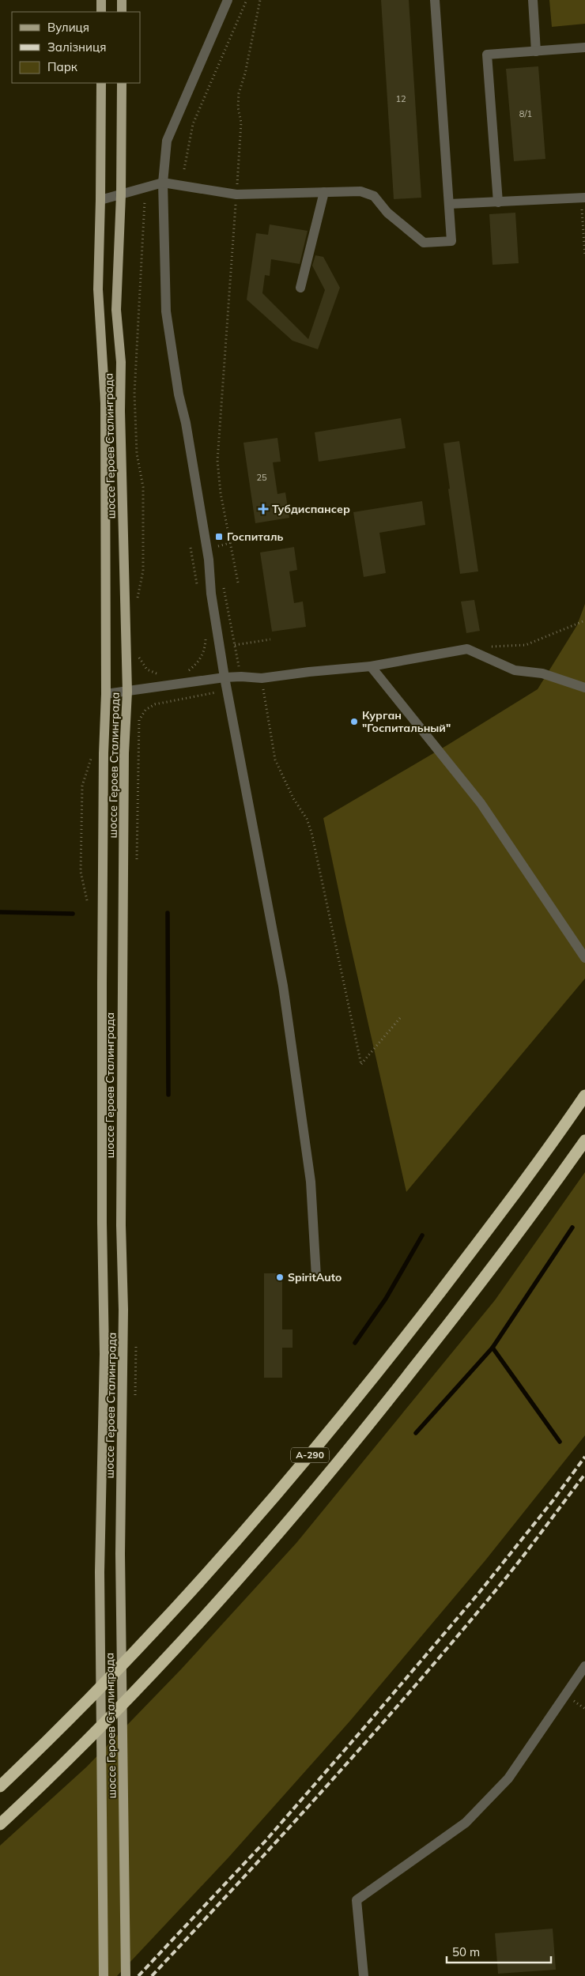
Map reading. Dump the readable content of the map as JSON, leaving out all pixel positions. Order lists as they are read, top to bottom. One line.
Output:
{"streets":{"highway":["А-290"],"main road":["шоссе Героев Сталинграда"]},"places":{"health":["Тубдиспансер"],"transit":["Госпиталь"],"other":["Курган \"Госпитальный\"","SpiritAuto"]},"house_numbers":["12","8/1","25"],"legend":["Вулиця","Залізниця","Парк"],"scale_bar":"50 m"}
